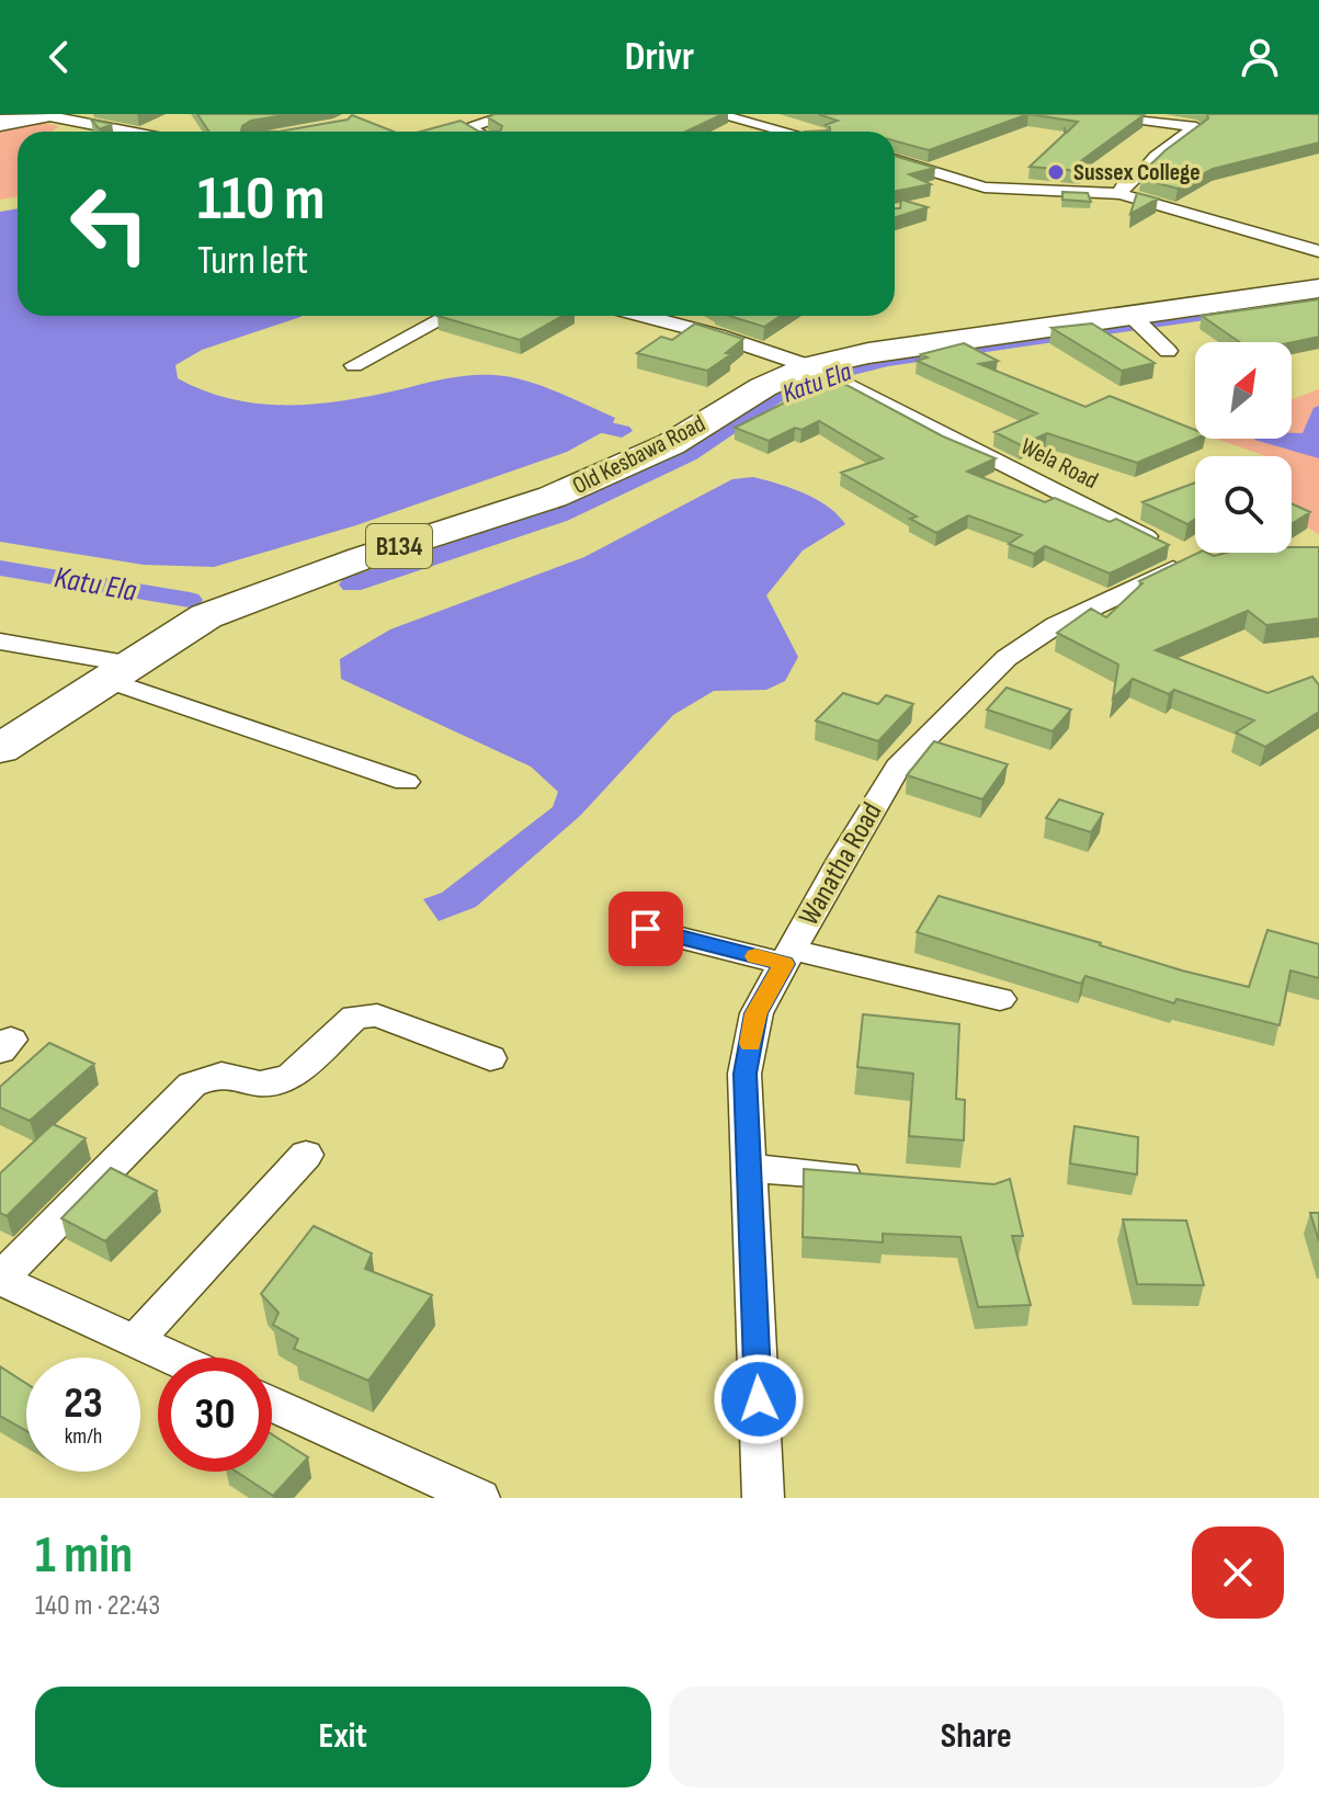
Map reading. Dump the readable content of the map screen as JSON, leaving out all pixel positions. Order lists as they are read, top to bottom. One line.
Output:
{"streets":{"main road":["Old Kesbawa Road","B134"],"street":["Wela Road","Wanatha Road"]},"crossings":[["Old Kesbawa Road","Wela Road"],["Wela Road","Wanatha Road"]],"water":["Katu Ela"],"places":["Sussex College"],"north":"top right","page":{"header":"Drivr","turn":["110 m","Turn left"],"speed":"23 km/h","limit":"30","heading":["1 min","140 m · 22:43"],"buttons":["Exit","Share"]}}
